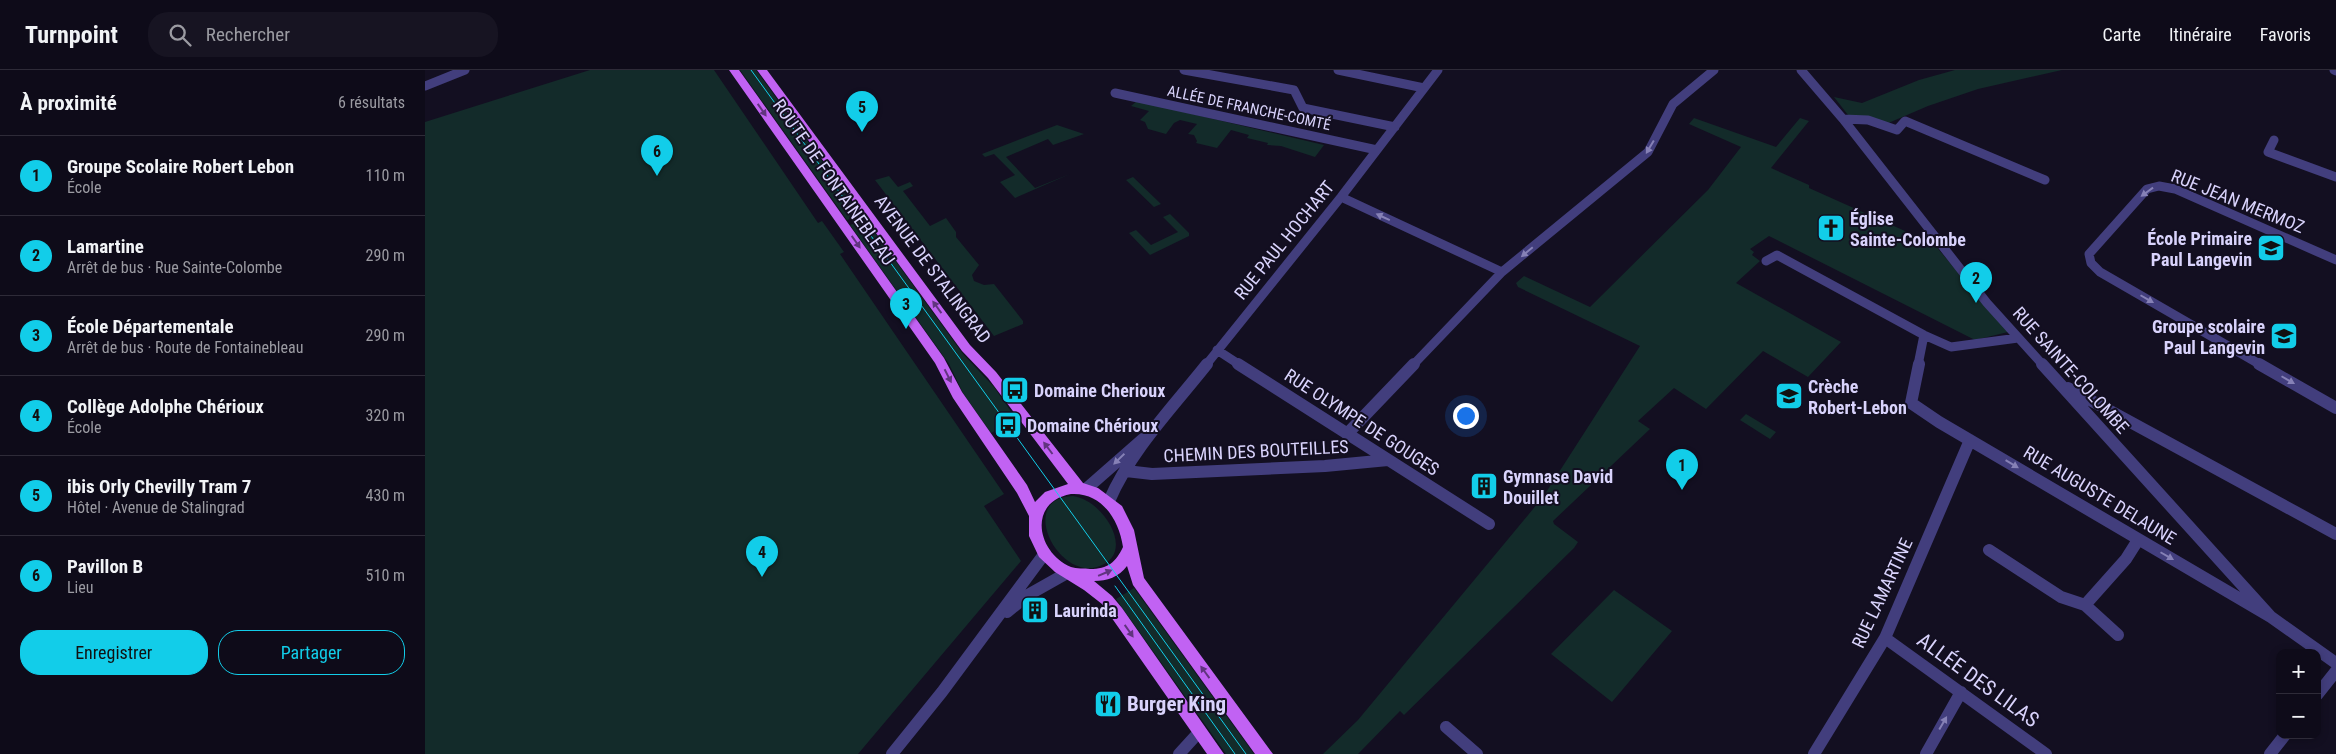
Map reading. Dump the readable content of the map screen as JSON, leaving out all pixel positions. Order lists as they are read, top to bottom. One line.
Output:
{"streets":{"main road":["ROUTE DE FONTAINEBLEAU","AVENUE DE STALINGRAD"],"street":["ALLÉE DE FRANCHE-COMTÉ","RUE JEAN MERMOZ","RUE PAUL HOCHART","RUE SAINTE-COLOMBE","RUE OLYMPE DE GOUGES","CHEMIN DES BOUTEILLES","RUE AUGUSTE DELAUNE","RUE LAMARTINE","ALLÉE DES LILAS"]},"crossings":[["ALLÉE DE FRANCHE-COMTÉ","RUE PAUL HOCHART"],["ROUTE DE FONTAINEBLEAU","RUE PAUL HOCHART"],["ROUTE DE FONTAINEBLEAU","AVENUE DE STALINGRAD"],["RUE PAUL HOCHART","AVENUE DE STALINGRAD"],["RUE PAUL HOCHART","RUE OLYMPE DE GOUGES"],["RUE PAUL HOCHART","CHEMIN DES BOUTEILLES"],["RUE SAINTE-COLOMBE","RUE AUGUSTE DELAUNE"],["RUE OLYMPE DE GOUGES","CHEMIN DES BOUTEILLES"],["RUE AUGUSTE DELAUNE","RUE LAMARTINE"],["RUE LAMARTINE","ALLÉE DES LILAS"]],"one_way":["ROUTE DE FONTAINEBLEAU","AVENUE DE STALINGRAD"],"places":{"church":["Église Sainte-Colombe"],"school or university":["École Primaire Paul Langevin","Groupe scolaire Paul Langevin","Crèche Robert-Lebon"],"bus stop":["Domaine Cherioux","Domaine Chérioux"],"building":["Gymnase David Douillet","Laurinda"],"restaurant":["Burger King"]},"page":{"header":"Turnpoint","search":"Rechercher","nav":["Carte","Itinéraire","Favoris"],"heading":["À proximité","6 résultats"],"pins":["5","6","2","3","1","4"],"list":[{"mark":"1","name":"Groupe Scolaire Robert Lebon","note":"École","value":"110 m"},{"mark":"2","name":"Lamartine","note":"Arrêt de bus · Rue Sainte-Colombe","value":"290 m"},{"mark":"3","name":"École Départementale","note":"Arrêt de bus · Route de Fontainebleau","value":"290 m"},{"mark":"4","name":"Collège Adolphe Chérioux","note":"École","value":"320 m"},{"mark":"5","name":"ibis Orly Chevilly Tram 7","note":"Hôtel · Avenue de Stalingrad","value":"430 m"},{"mark":"6","name":"Pavillon B","note":"Lieu","value":"510 m"}],"buttons":["Enregistrer","Partager"],"map_buttons":["+","−"]}}
